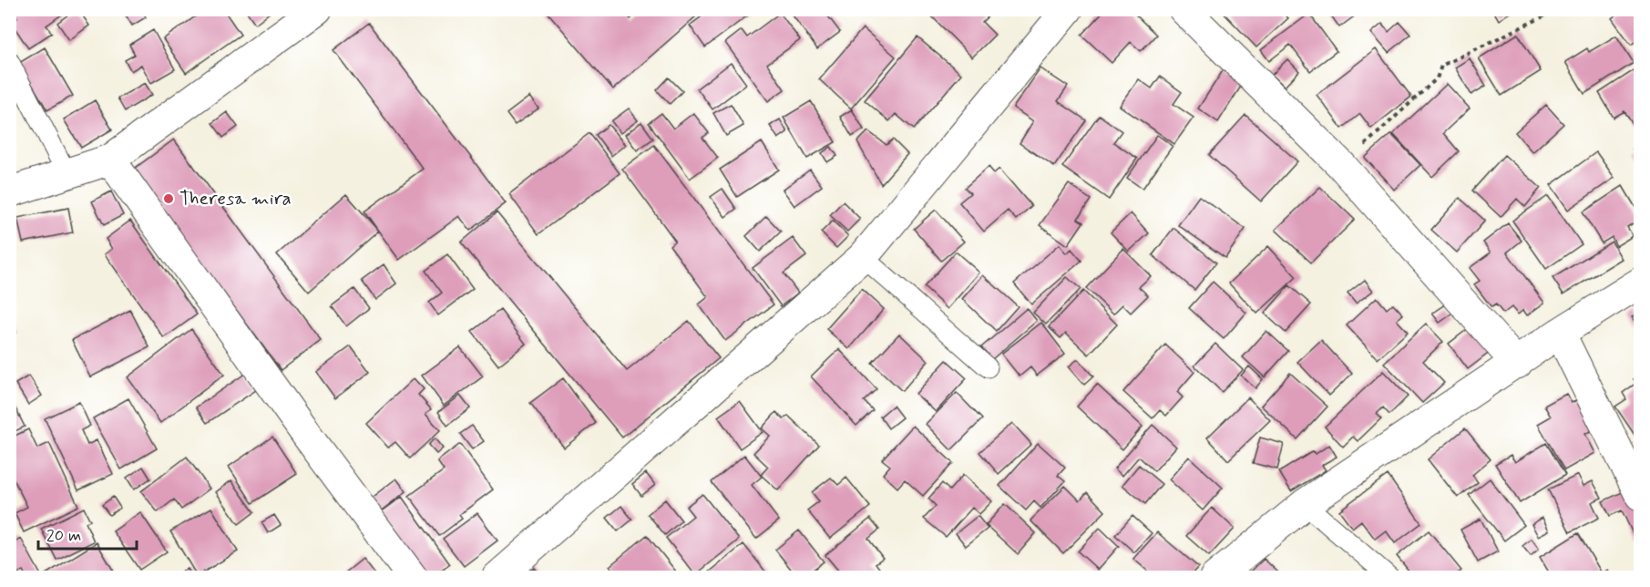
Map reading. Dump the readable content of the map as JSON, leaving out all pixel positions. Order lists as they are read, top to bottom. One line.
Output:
{"places":["Theresa mira"],"scale_bar":"20 m"}
